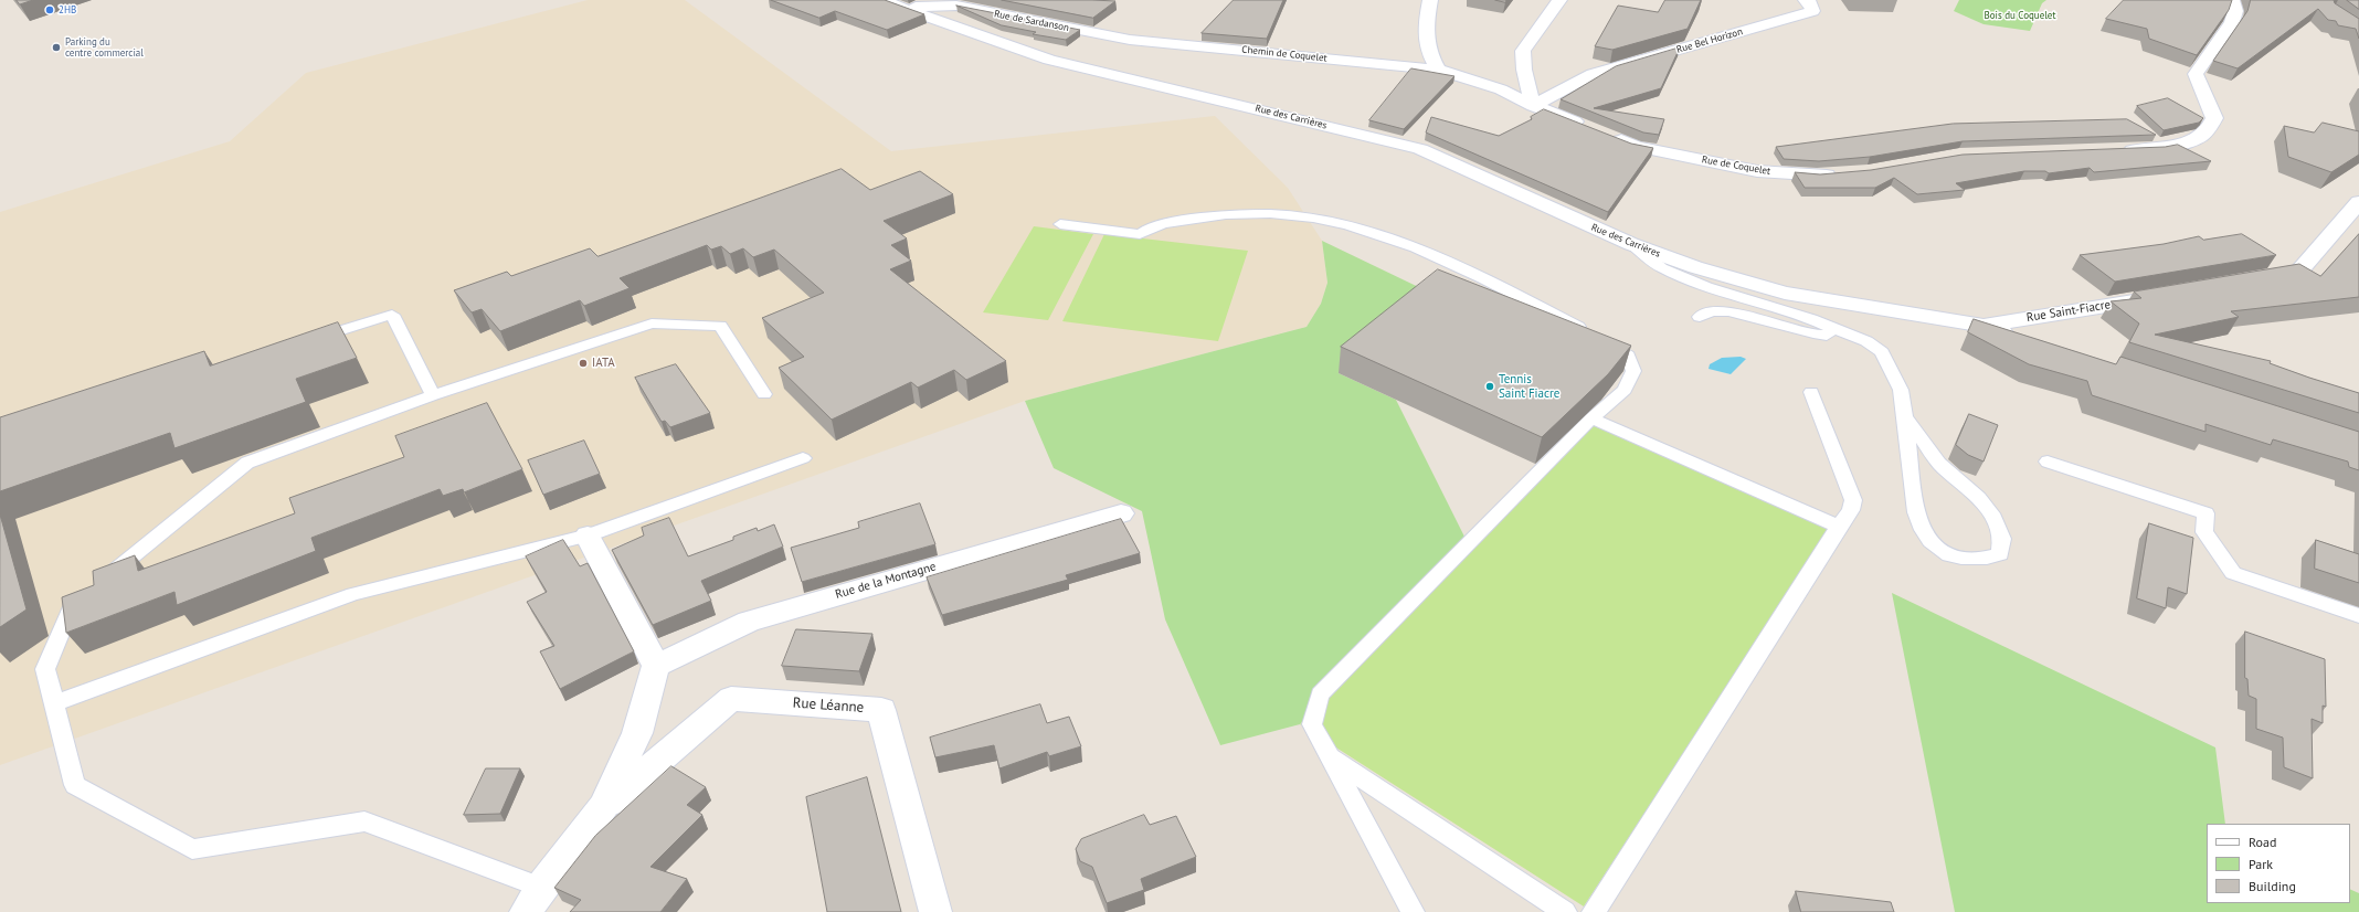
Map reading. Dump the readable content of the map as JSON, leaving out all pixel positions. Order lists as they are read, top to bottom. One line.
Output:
{"streets":{"street":["Rue de Sardanson","Rue Bel Horizon","Chemin de Coquelet","Rue des Carrières","Rue de Coquelet","Rue Saint-Fiacre","Rue de la Montagne","Rue Léanne"]},"crossings":[["Rue de Sardanson","Chemin de Coquelet"],["Rue de Sardanson","Rue des Carrières"],["Rue Bel Horizon","Rue de Coquelet"],["Chemin de Coquelet","Rue de Coquelet"],["Rue des Carrières","Rue Saint-Fiacre"]],"parks":["Bois du Coquelet"],"places":["2HB","Parking du centre commercial","IATA","Tennis Saint Fiacre"],"legend":["Road","Park","Building"]}
